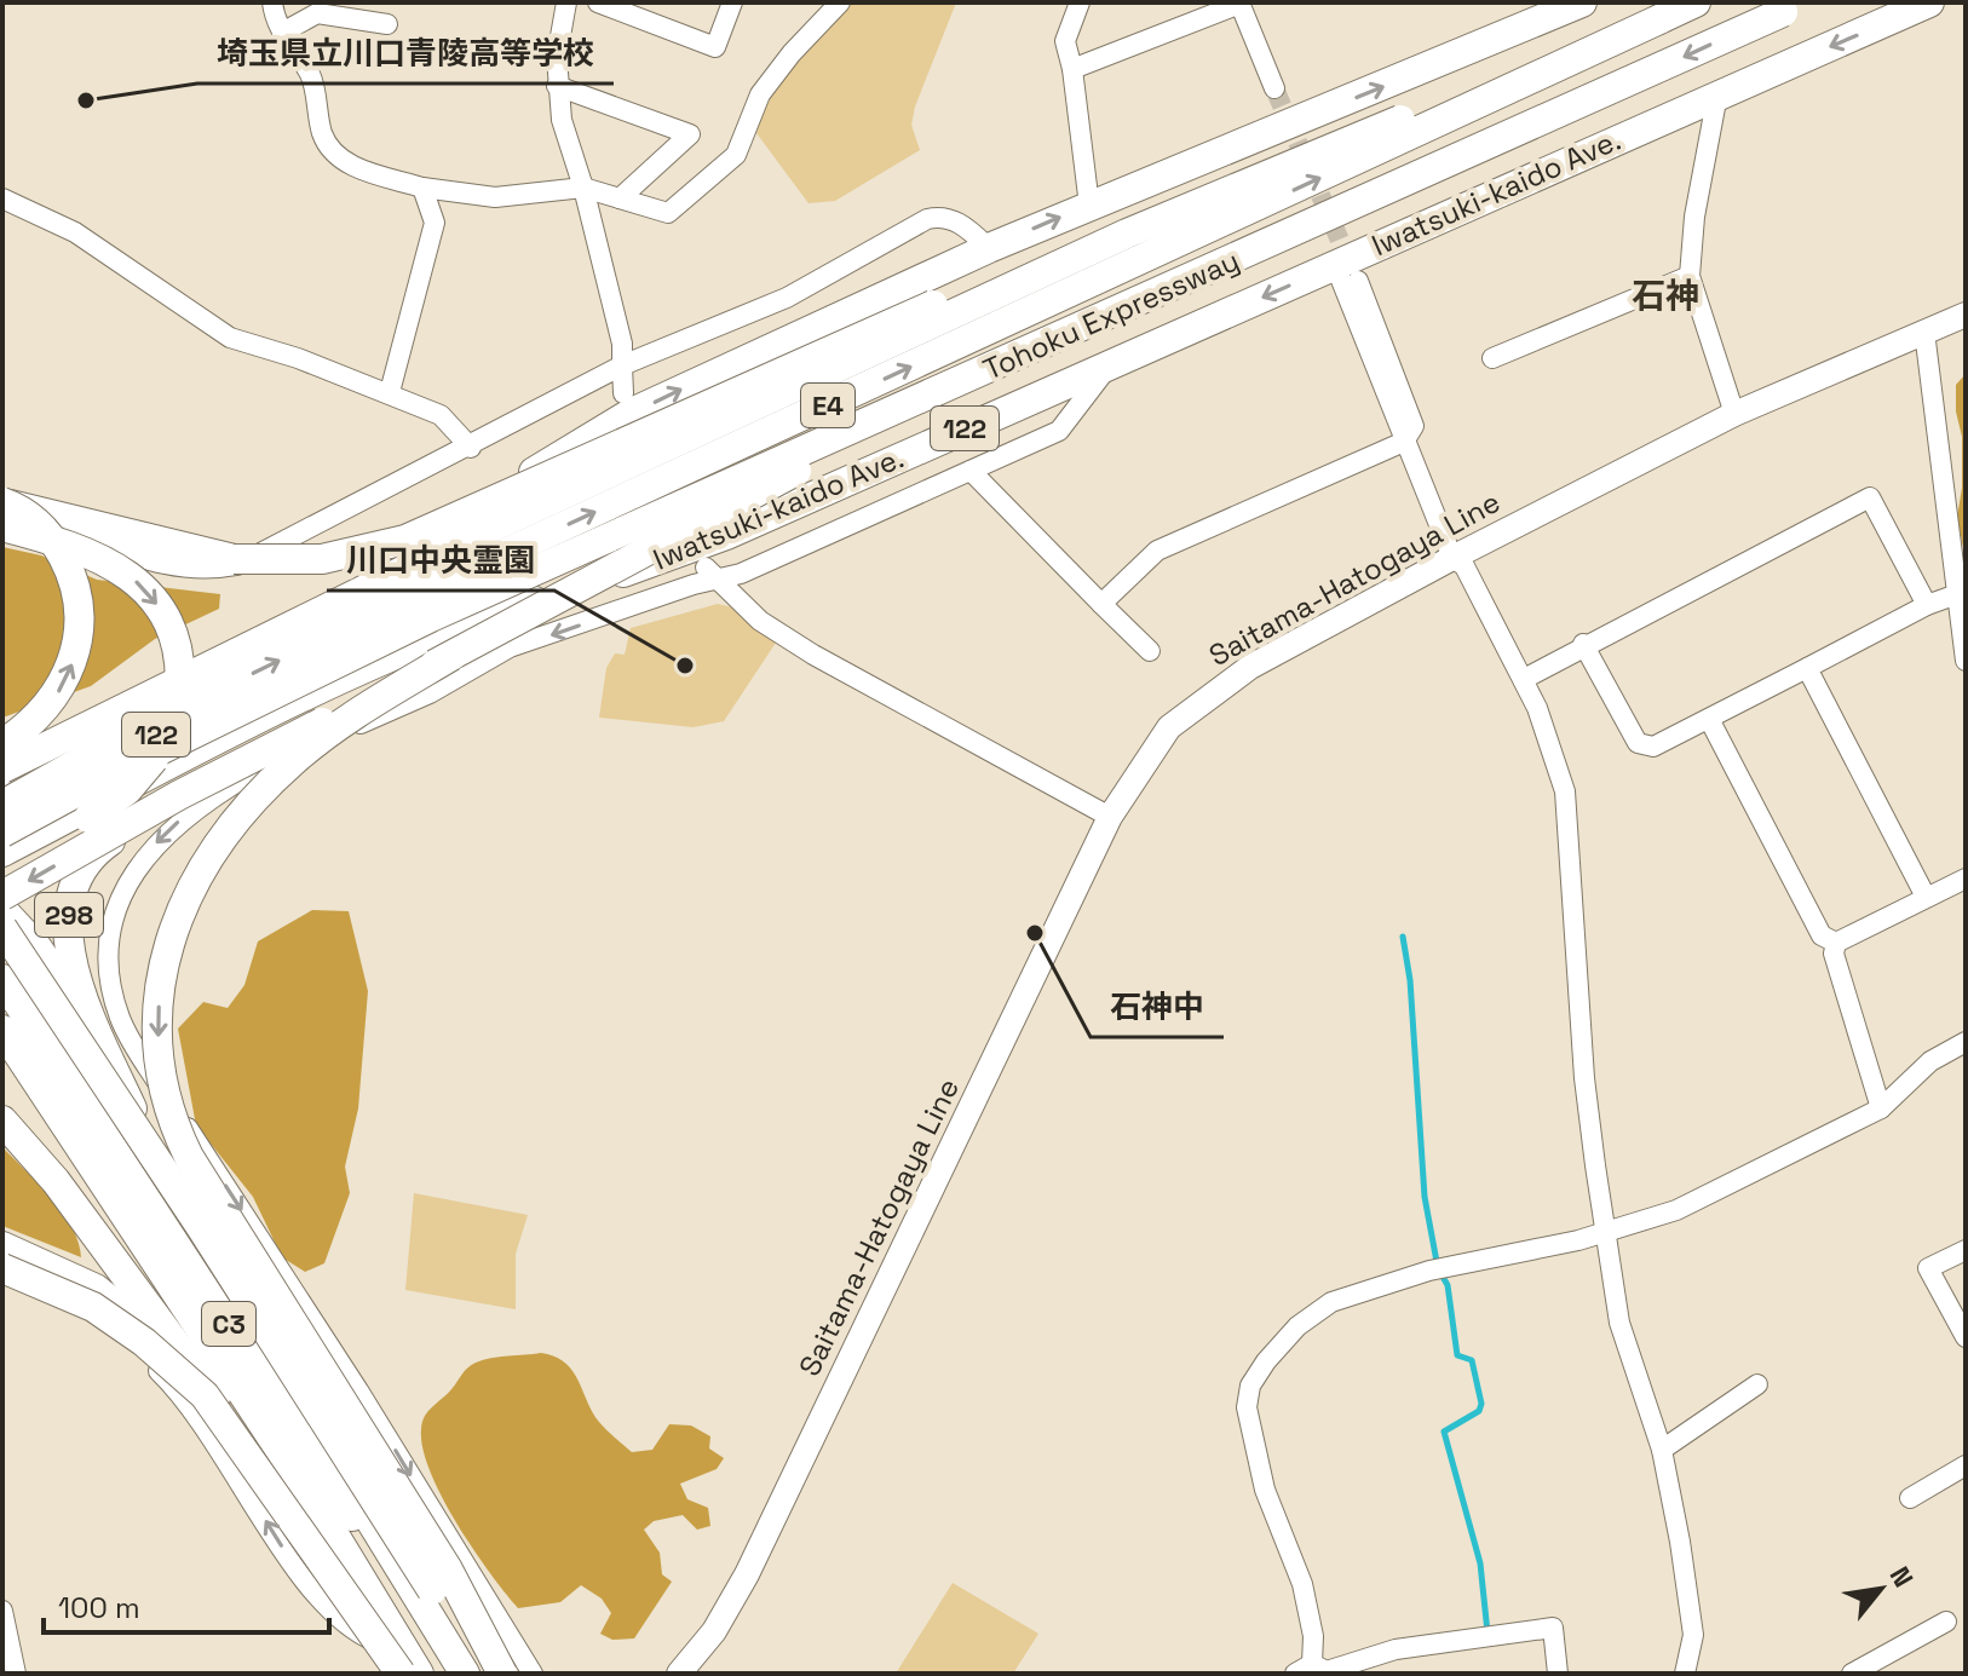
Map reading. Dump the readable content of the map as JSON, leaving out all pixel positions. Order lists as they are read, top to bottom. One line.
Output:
{"streets":{"highway":["Iwatsuki-kaido Ave.","Tohoku Expressway","E4","122","298","C3"],"main road":["Saitama-Hatogaya Line"]},"crossings":[["Iwatsuki-kaido Ave.","122"],["Iwatsuki-kaido Ave.","298"],["122","298"],["298","C3"]],"districts":["石神"],"places":["埼玉県立川口青陵高等学校","川口中央霊園","石神中"],"scale_bar":"100 m","north":"top right"}
